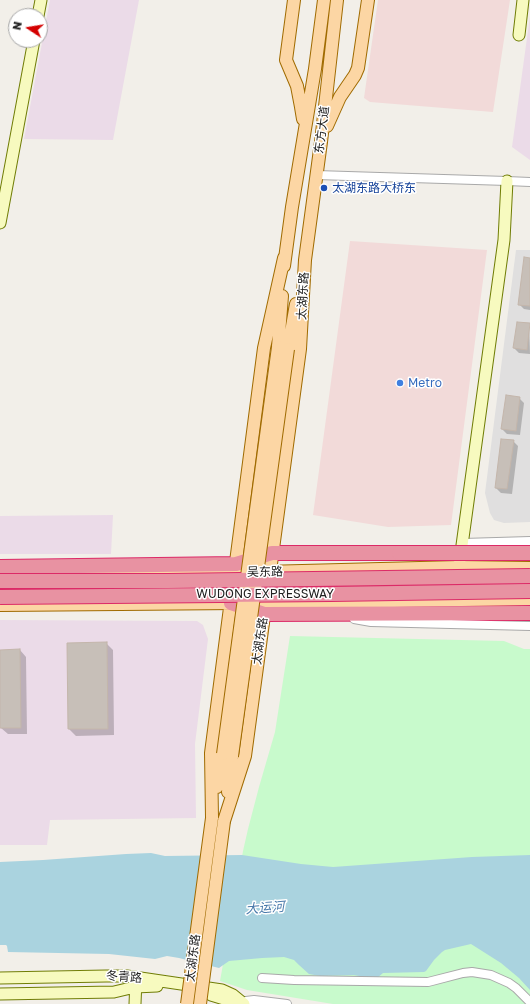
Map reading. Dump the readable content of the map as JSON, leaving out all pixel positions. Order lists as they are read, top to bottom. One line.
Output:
{"streets":{"highway":["WUDONG EXPRESSWAY"],"main road":["东方大道","太湖东路","吴东路"],"street":["冬青路"]},"crossings":[["东方大道","太湖东路"],["太湖东路","吴东路"]],"water":["大运河"],"places":["太湖东路大桥东","Metro"],"north":"left"}
